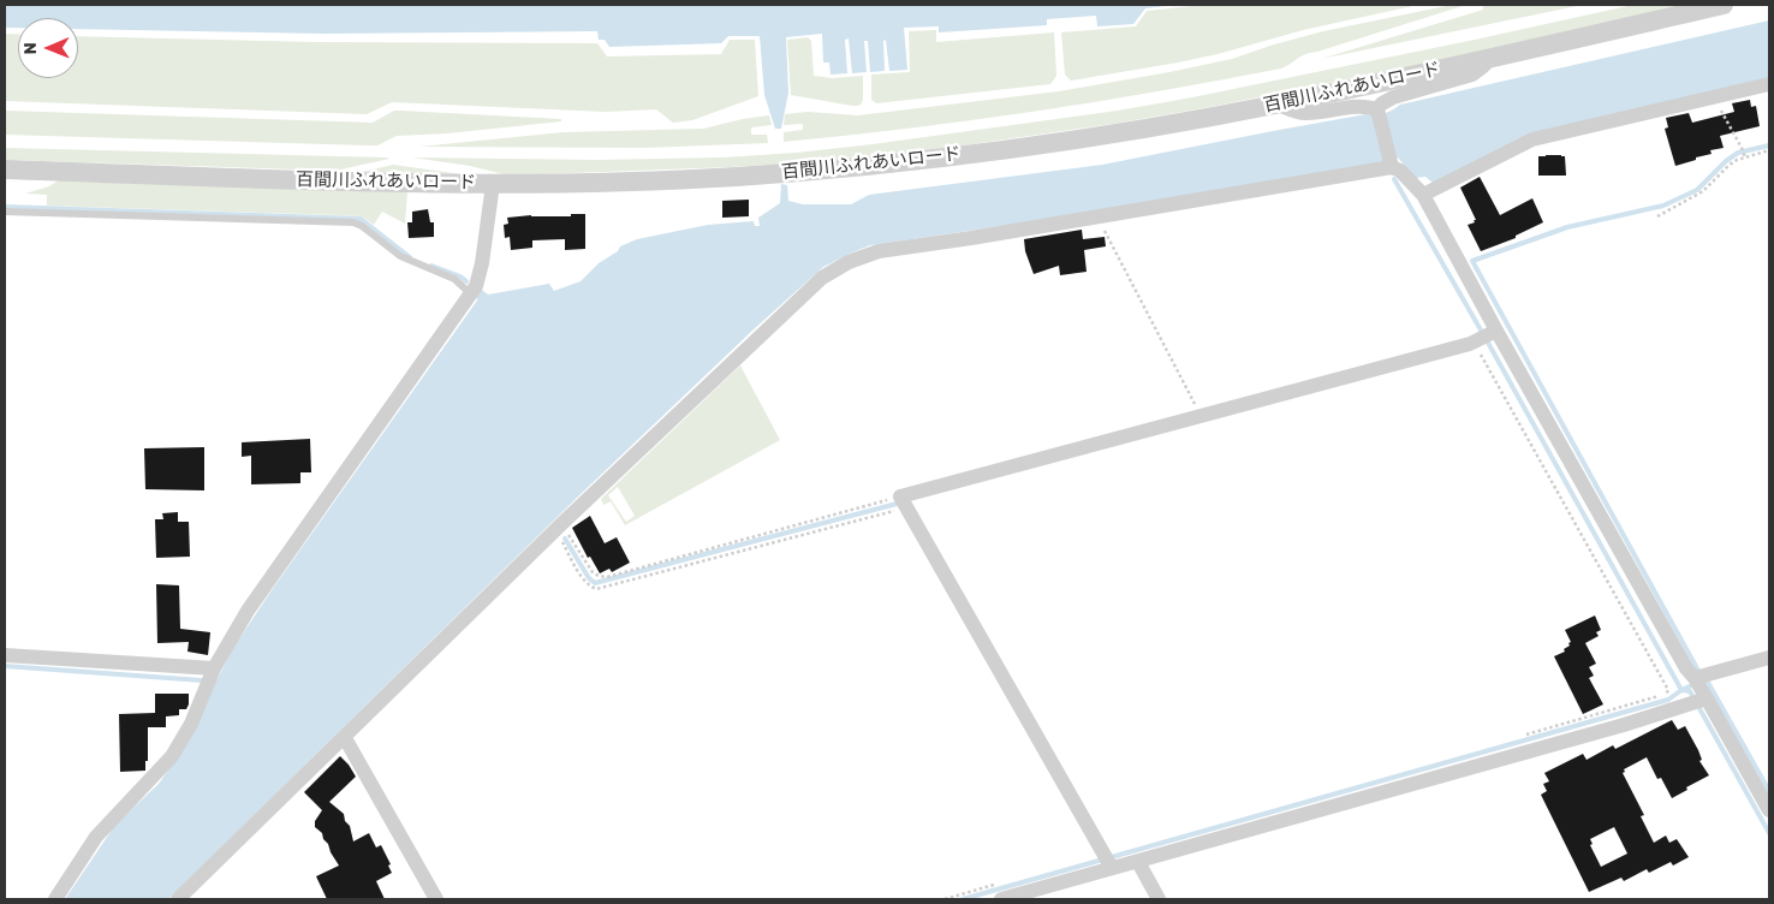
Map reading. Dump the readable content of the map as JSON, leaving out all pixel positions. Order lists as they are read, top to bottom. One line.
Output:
{"streets":{"street":["百間川ふれあいロード"]},"north":"left"}
